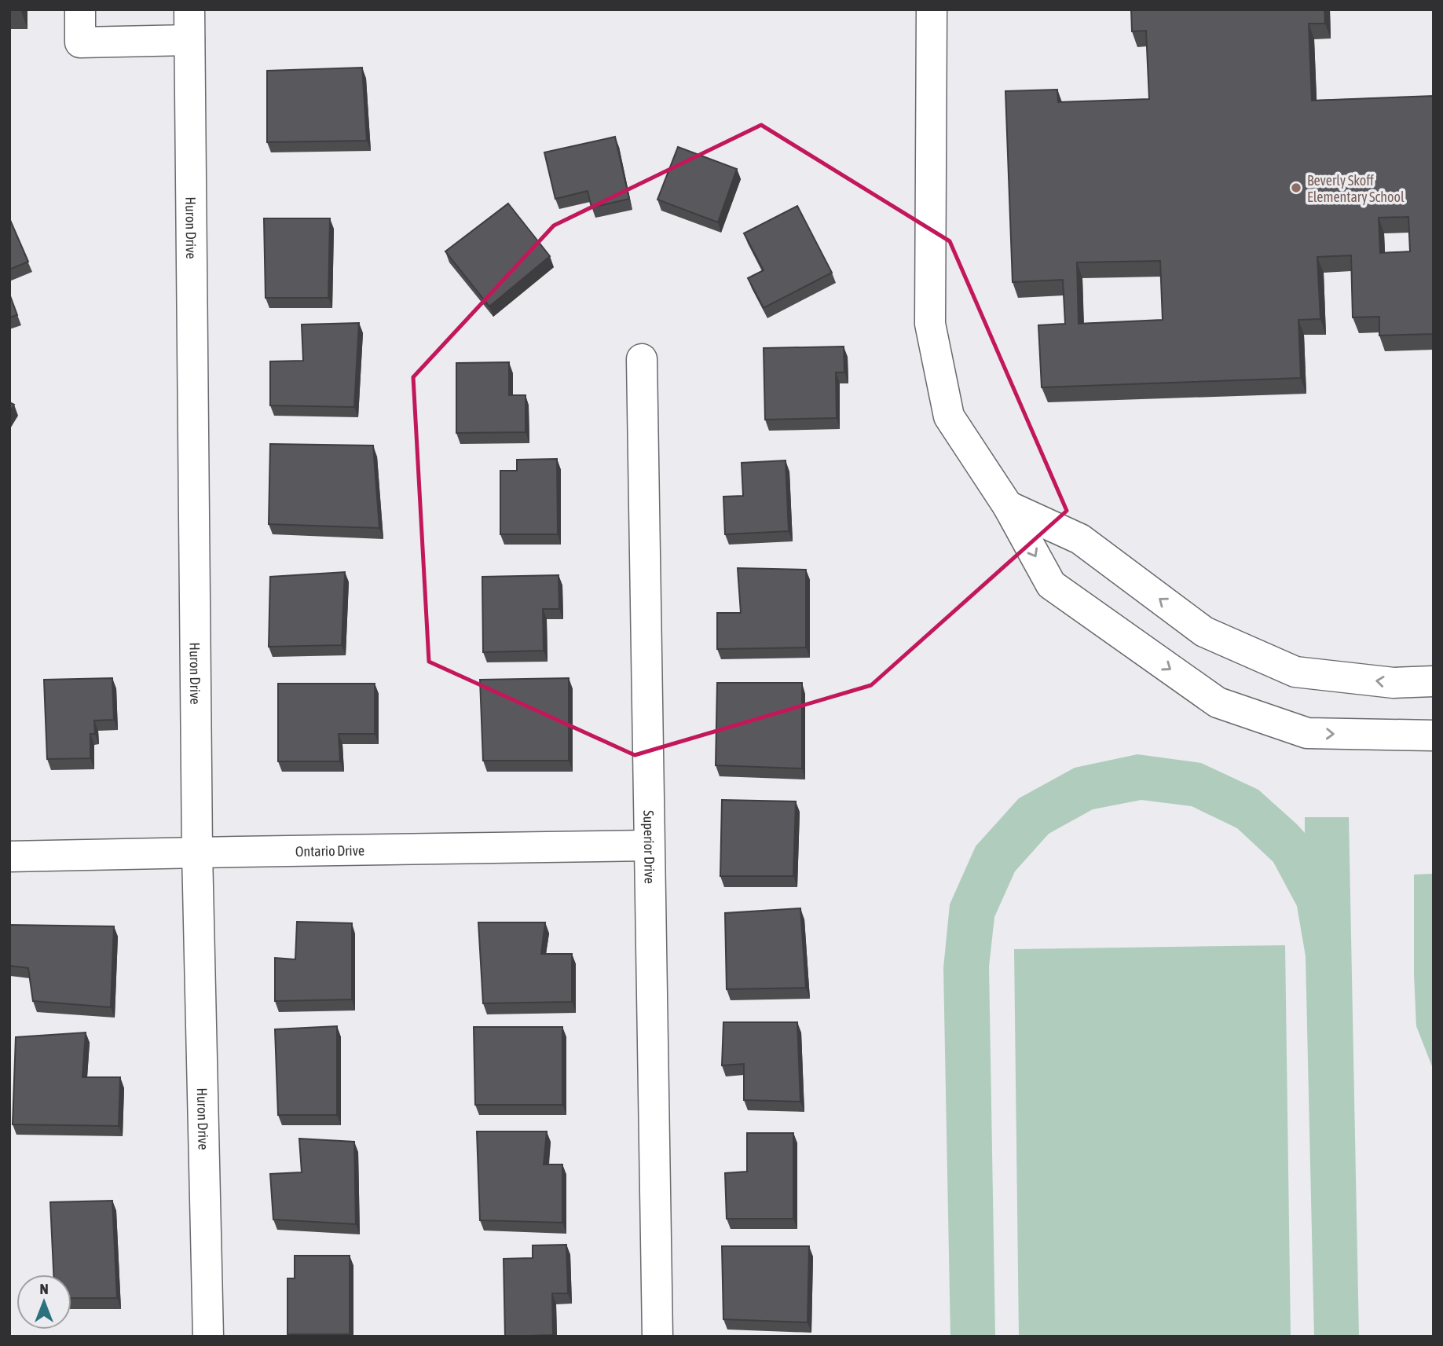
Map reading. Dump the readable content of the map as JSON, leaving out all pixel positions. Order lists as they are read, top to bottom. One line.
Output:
{"streets":{"street":["Huron Drive","Superior Drive","Ontario Drive"]},"crossings":[["Huron Drive","Ontario Drive"],["Superior Drive","Ontario Drive"]],"places":["Beverly Skoff Elementary School"],"north":"top"}
